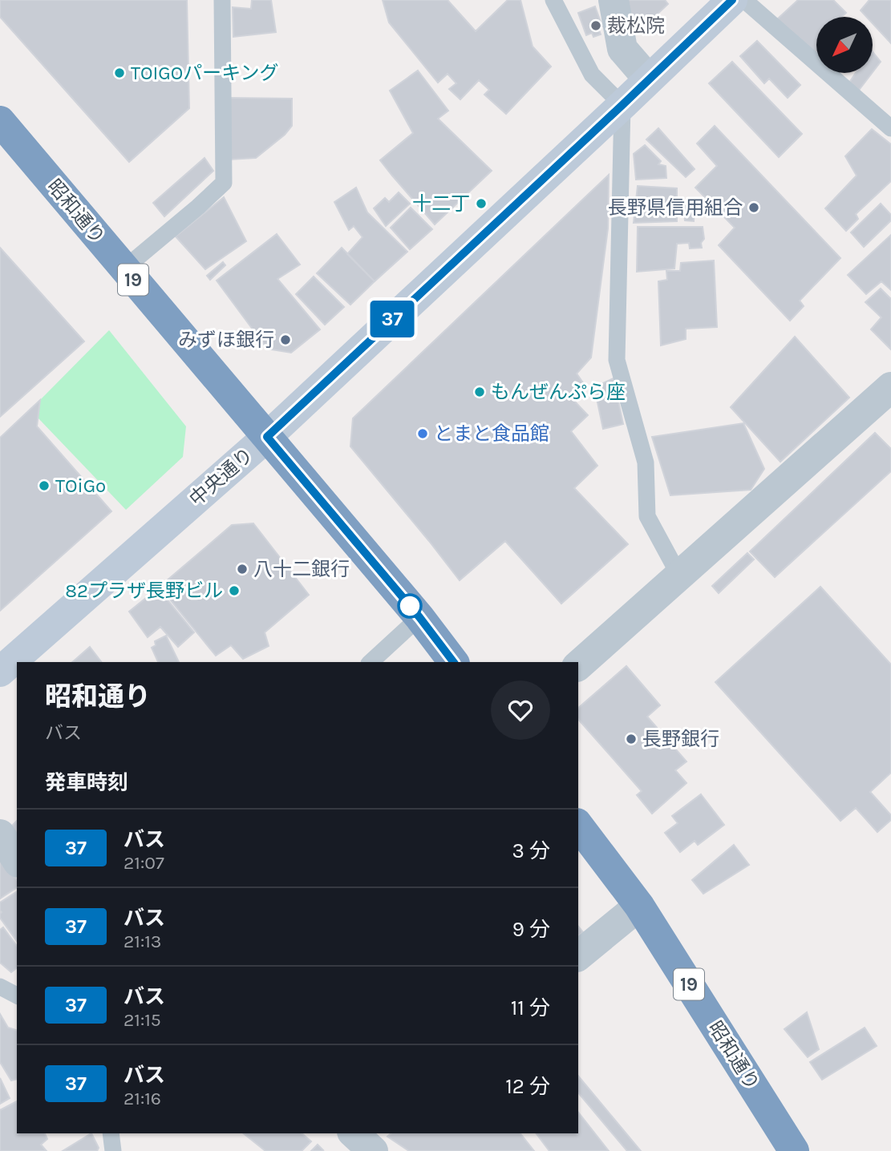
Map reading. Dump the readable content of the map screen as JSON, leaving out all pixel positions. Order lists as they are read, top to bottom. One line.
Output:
{"streets":{"highway":["昭和通り","19"],"street":["中央通り"]},"crossings":[["昭和通り","中央通り"]],"places":["裁松院","TOIGOパーキング","十二丁","長野県信用組合","みずほ銀行","もんぜんぷら座","とまと食品館","TOiGo","八十二銀行","82プラザ長野ビル","長野銀行"],"lines":["bus line 37"],"north":"bottom left","page":{"on_map":"37","heading":[["昭和通り","バス"],"発車時刻"],"list":[{"mark":"37","name":"バス","note":"21:07","value":"3 分"},{"mark":"37","name":"バス","note":"21:13","value":"9 分"},{"mark":"37","name":"バス","note":"21:15","value":"11 分"},{"mark":"37","name":"バス","note":"21:16","value":"12 分"}]}}
